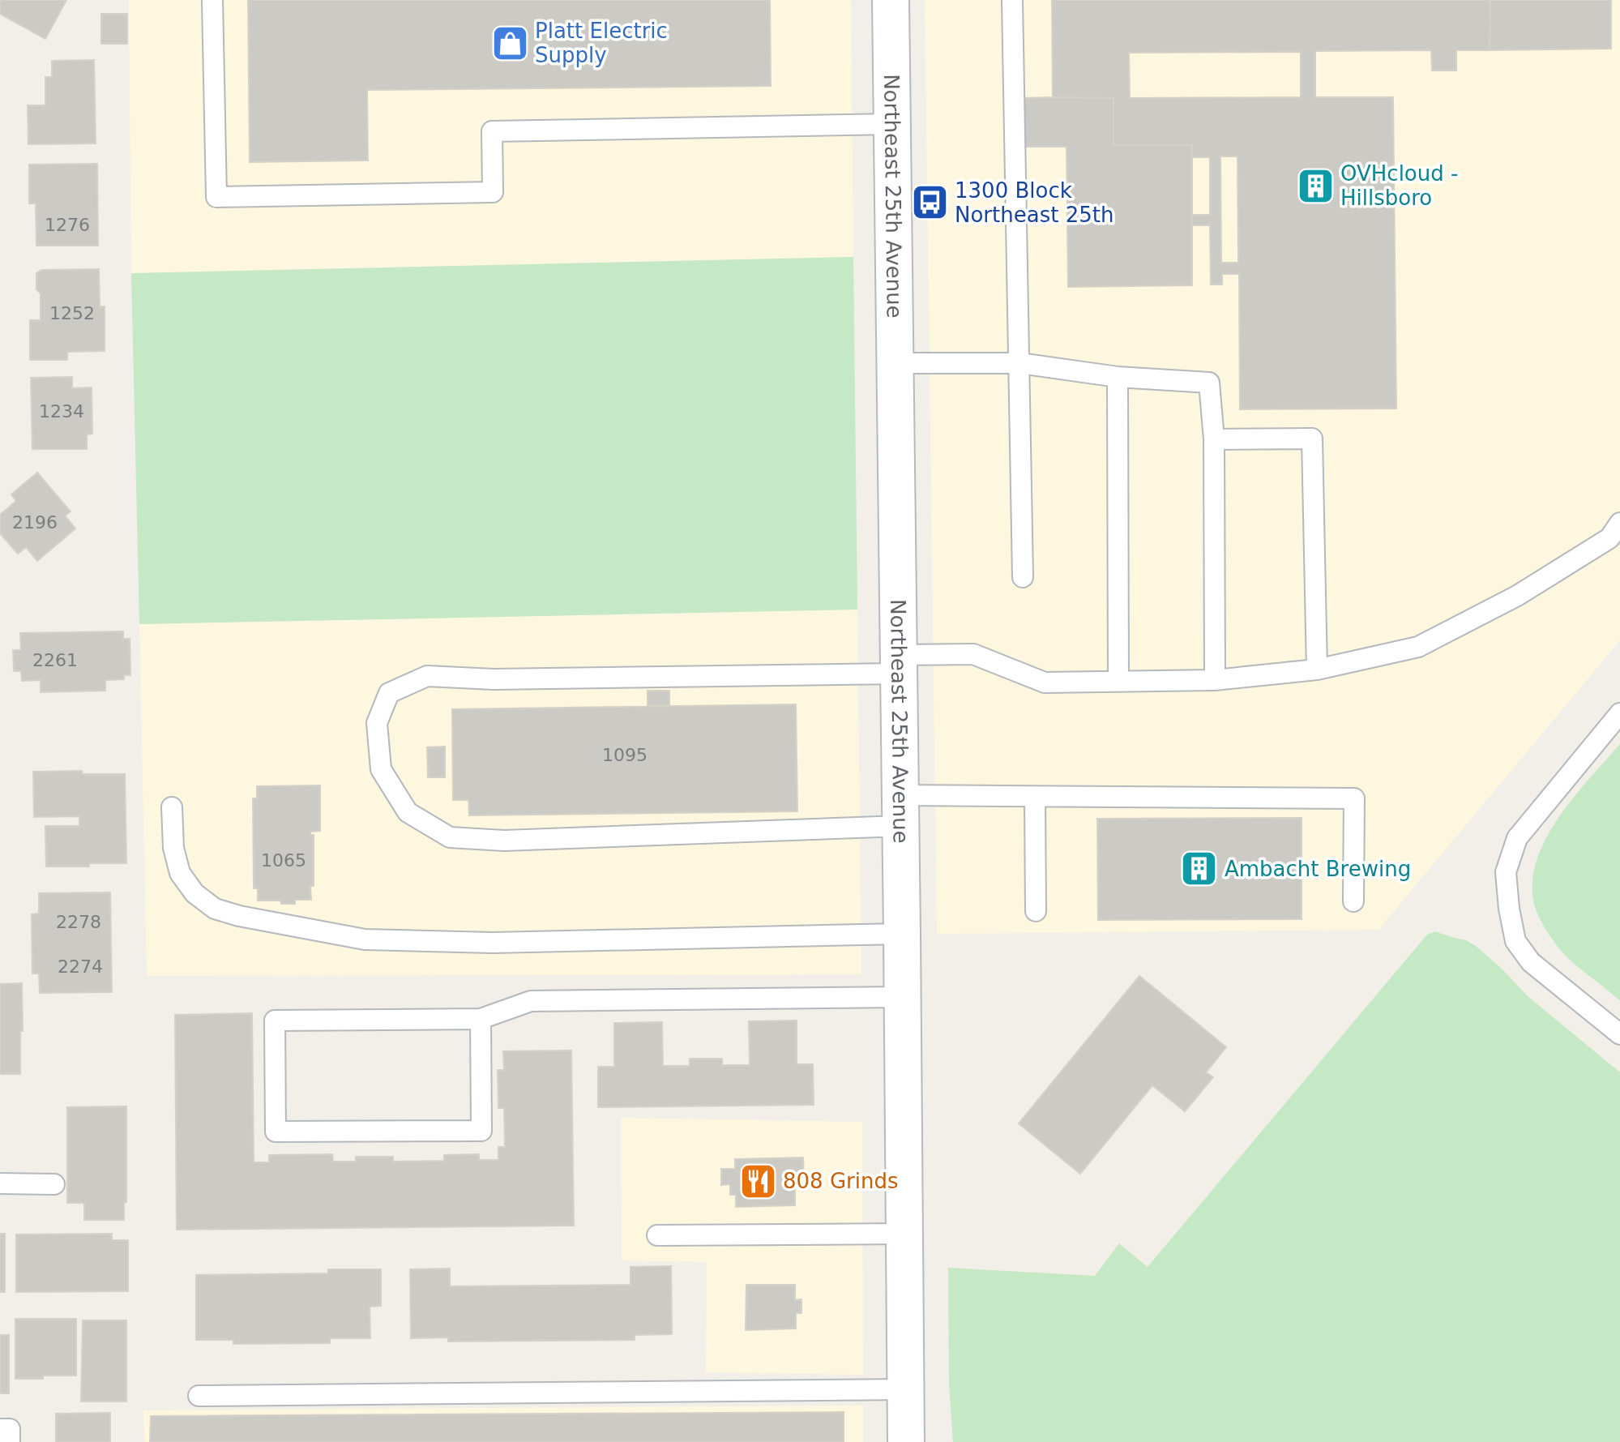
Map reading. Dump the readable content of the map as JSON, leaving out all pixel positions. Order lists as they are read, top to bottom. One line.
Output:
{"streets":{"main road":["Northeast 25th Avenue"]},"places":{"shop":["Platt Electric Supply"],"building":["OVHcloud - Hillsboro","Ambacht Brewing"],"bus stop":["1300 Block Northeast 25th"],"restaurant":["808 Grinds"]},"house_numbers":["1276","1252","1234","2196","2261","1095","1065","2278","2274"]}
